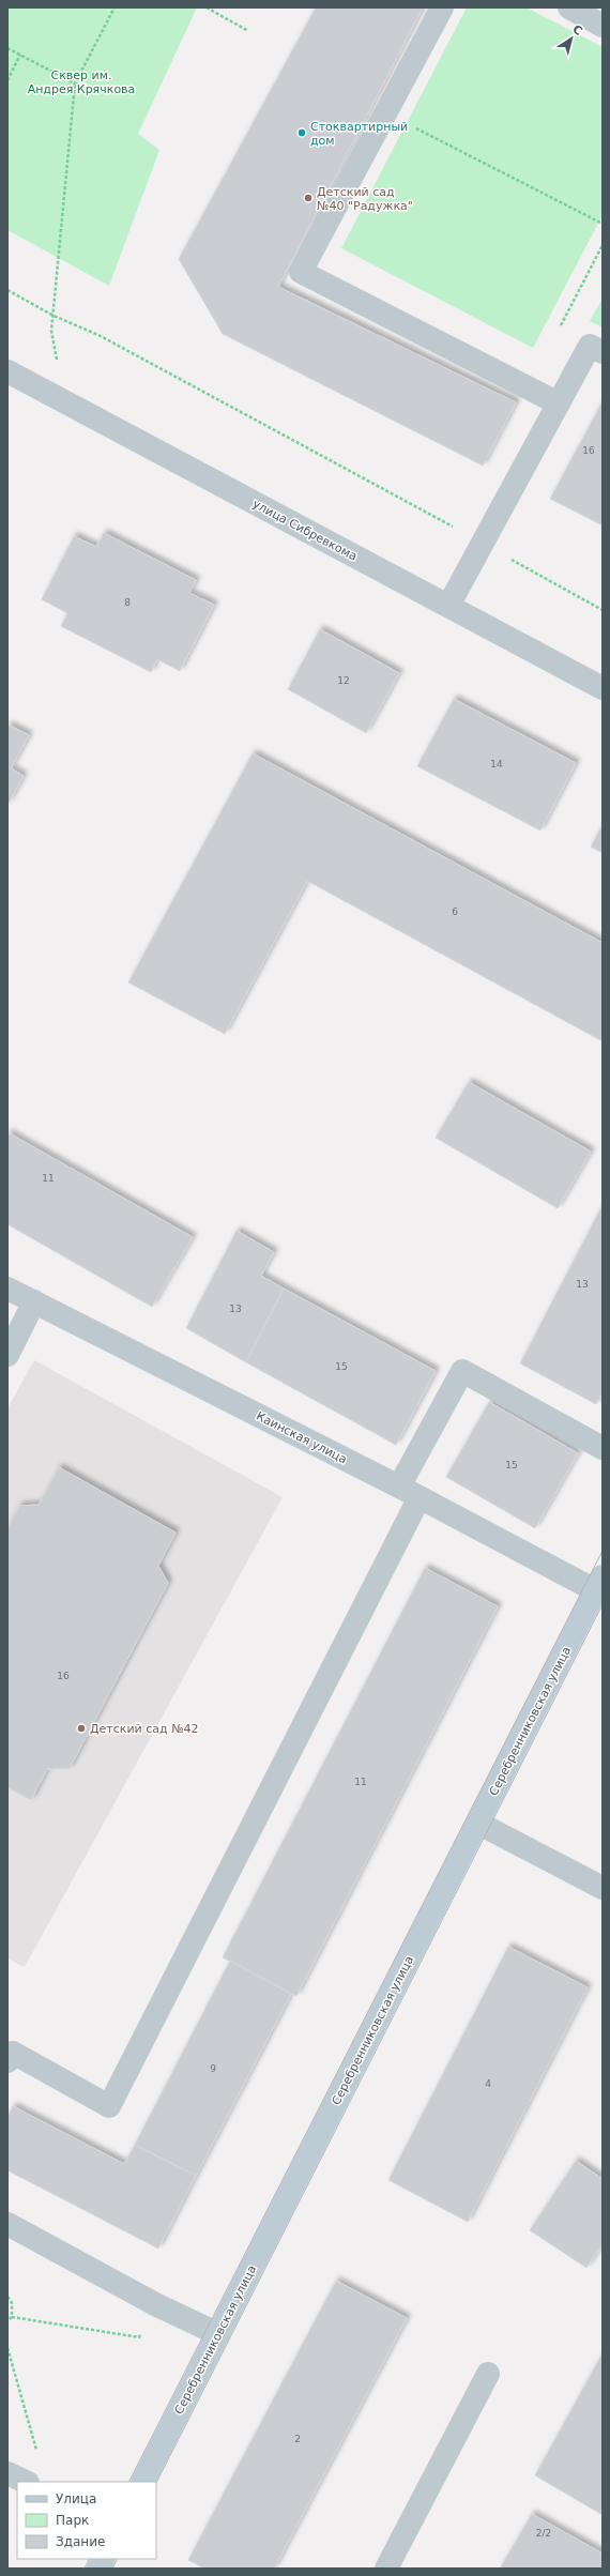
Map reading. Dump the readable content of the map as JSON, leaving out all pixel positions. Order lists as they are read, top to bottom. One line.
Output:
{"streets":{"street":["улица Сибревкома","Каинская улица","Серебренниковская улица"]},"crossings":[["Каинская улица","Серебренниковская улица"]],"parks":["Сквер им. Андрея Крячкова"],"places":["Стоквартирный дом","Детский сад №40 \"Радужка\"","Детский сад №42"],"house_numbers":["16","8","12","14","6","11","13","13","15","15","16","11","9","4","2","2/2"],"legend":["Улица","Парк","Здание"],"north":"top right"}
